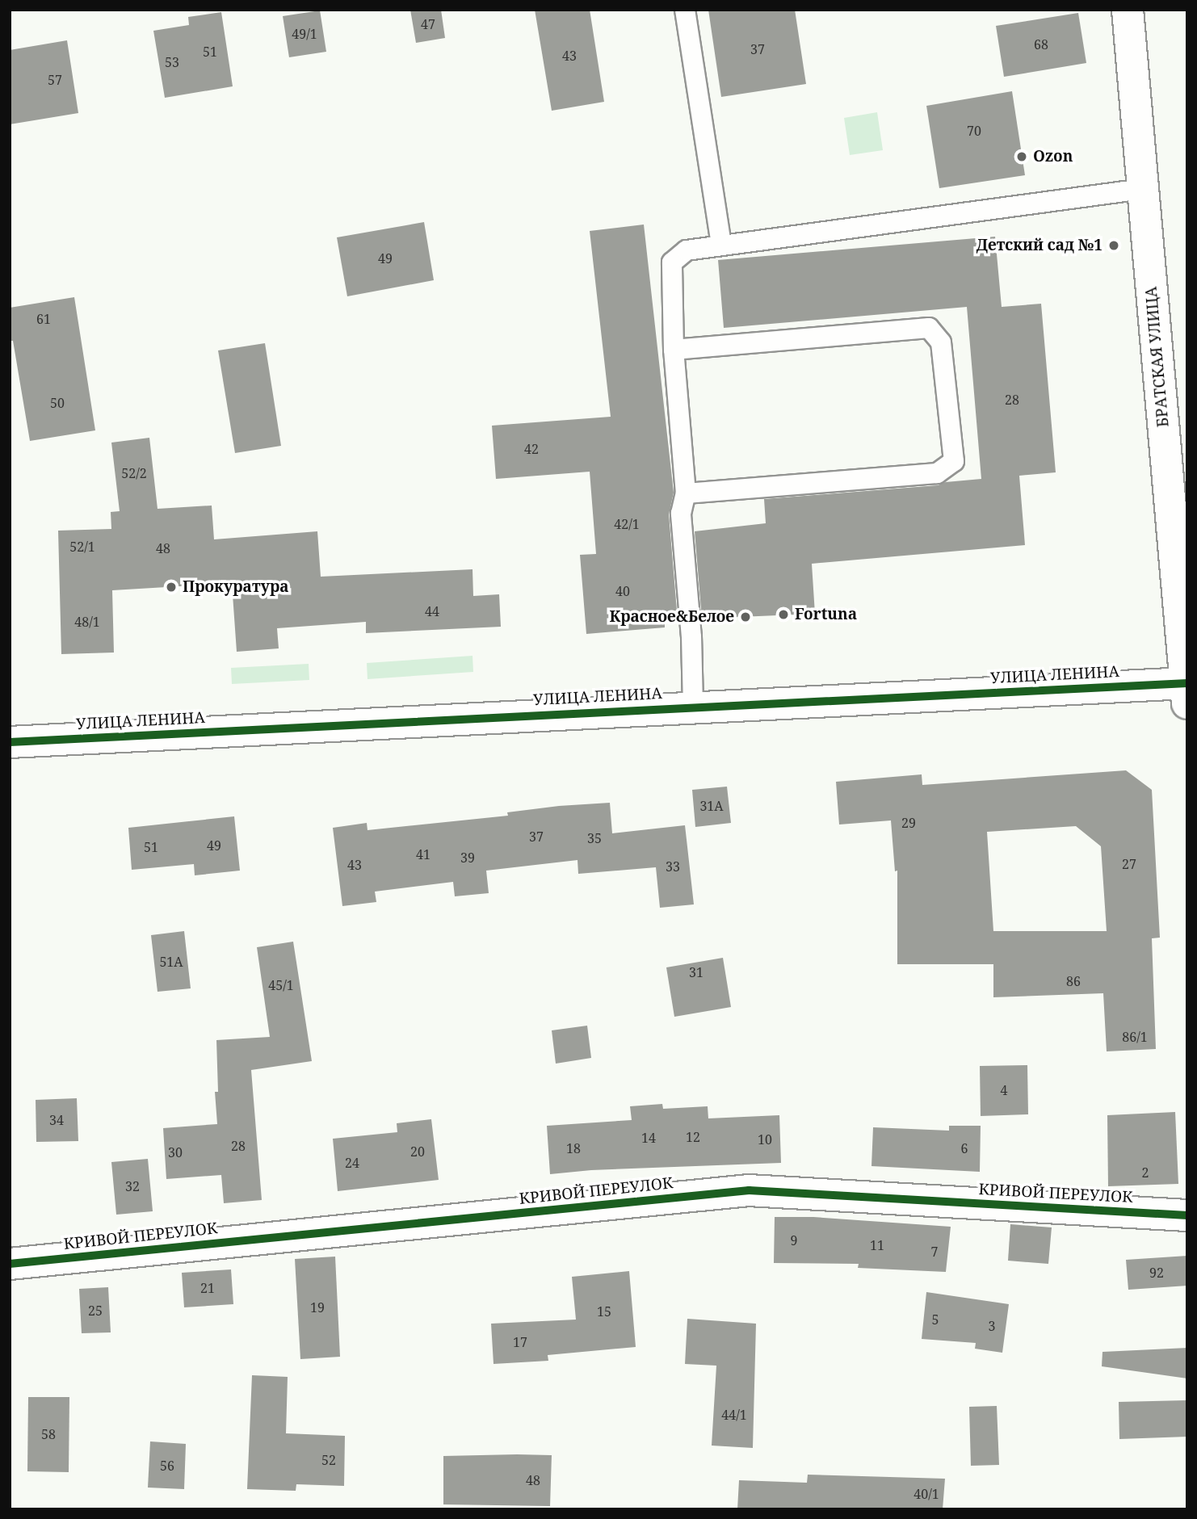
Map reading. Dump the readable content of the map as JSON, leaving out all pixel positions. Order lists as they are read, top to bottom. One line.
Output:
{"streets":{"street":["БРАТСКАЯ УЛИЦА","УЛИЦА ЛЕНИНА","КРИВОЙ ПЕРЕУЛОК"]},"crossings":[["БРАТСКАЯ УЛИЦА","УЛИЦА ЛЕНИНА"]],"places":["Ozon","Детский сад №1","Прокуратура","Fortuna","Красное&Белое"],"house_numbers":["47","49/1","68","37","51","43","53","57","70","49","61","28","50","42","52/2","42/1","52/1","48","40","44","48/1","31А","29","37","35","49","51","41","39","27","43","33","51А","31","86","45/1","86/1","4","34","12","14","10","28","18","6","20","30","24","2","32","9","11","7","92","21","19","25","15","5","3","17","44/1","58","52","56","48","40/1"]}
